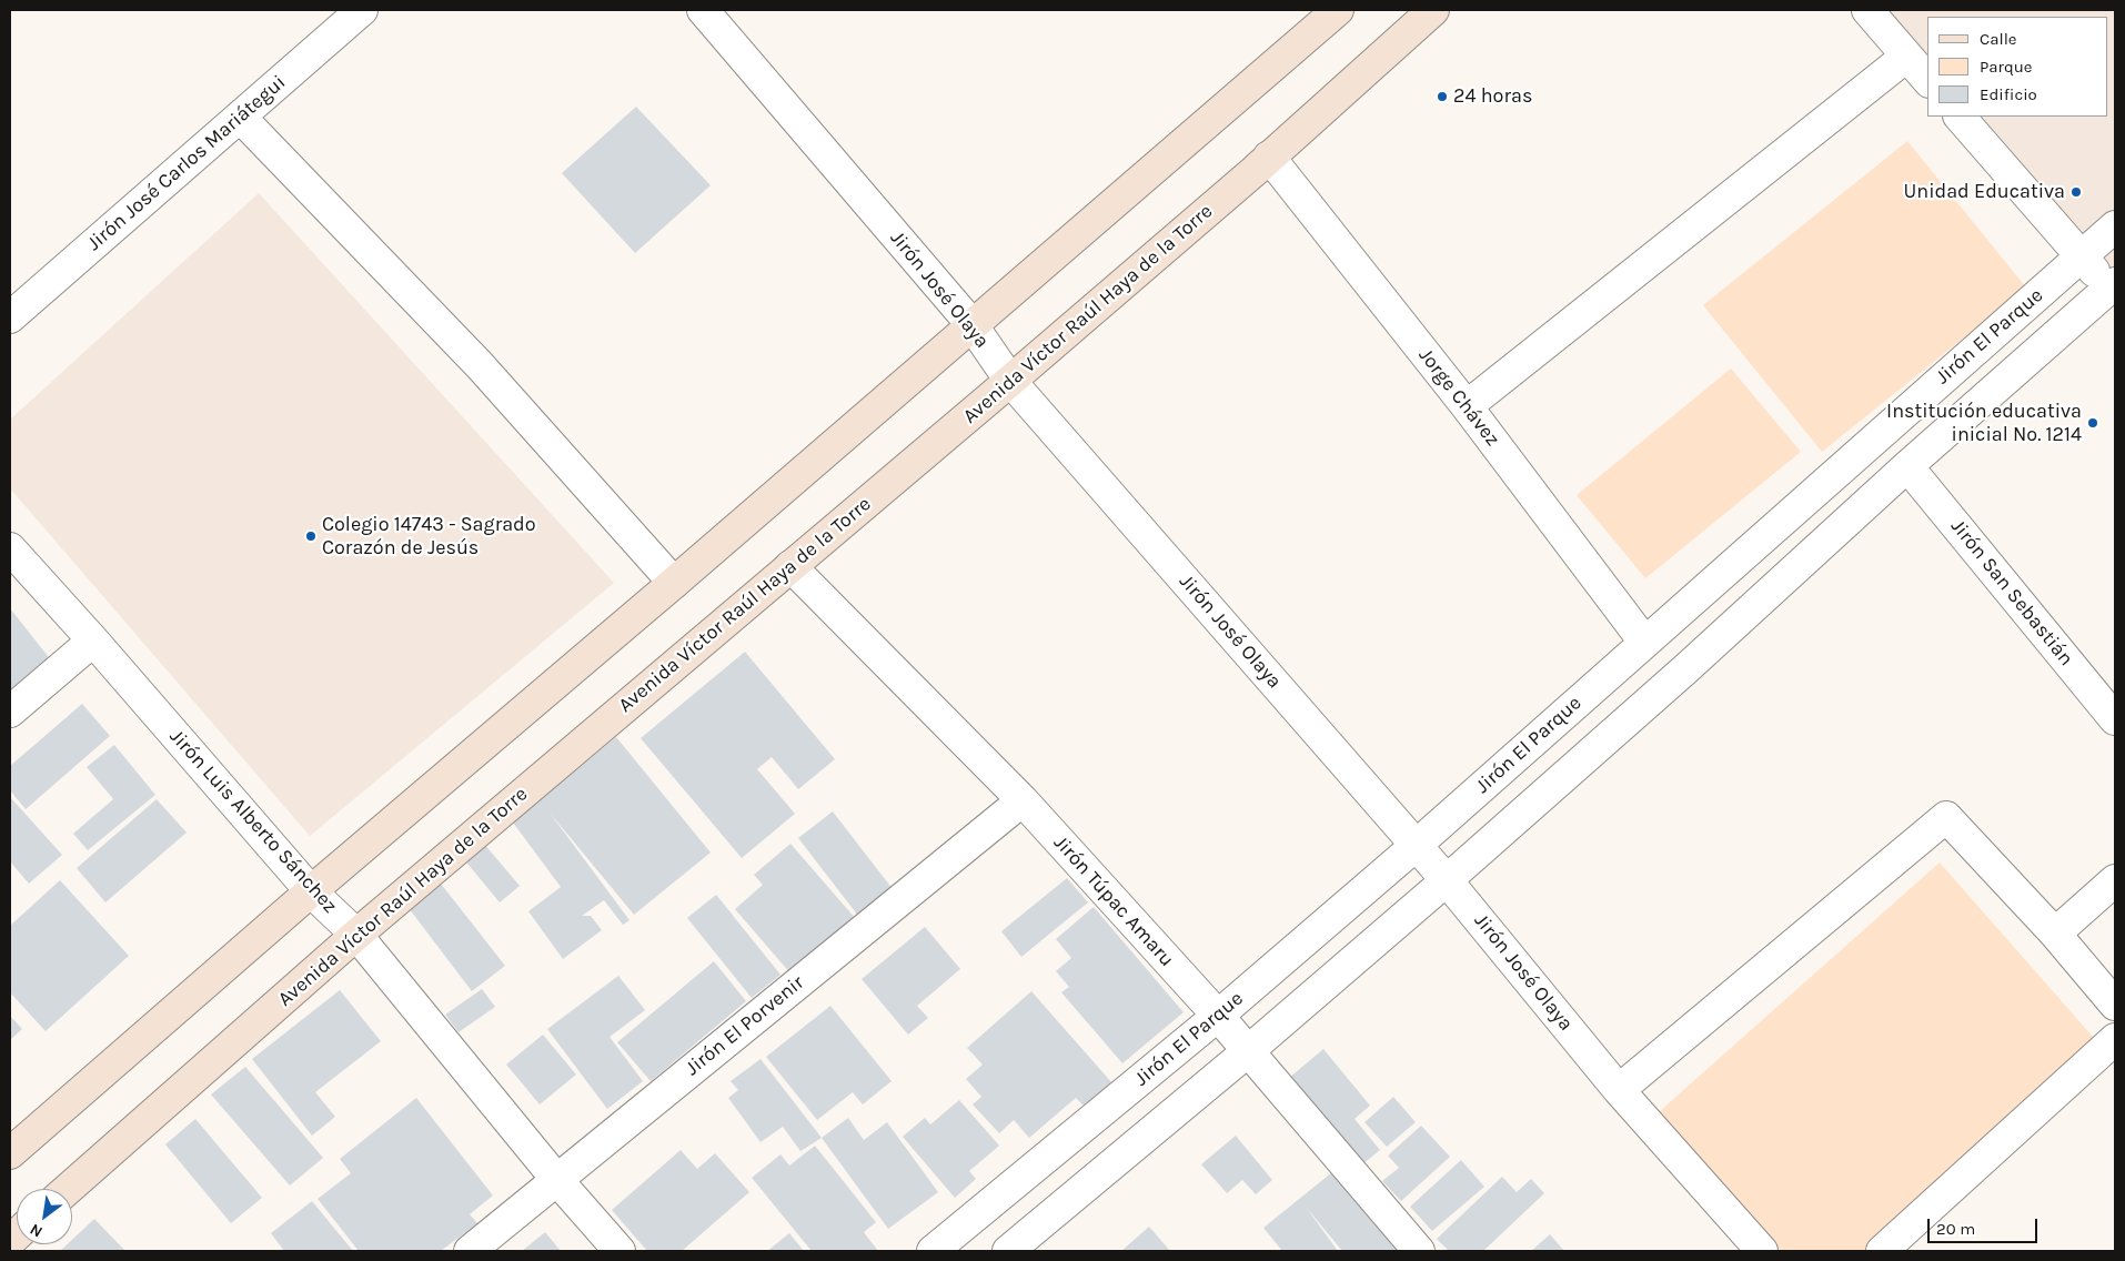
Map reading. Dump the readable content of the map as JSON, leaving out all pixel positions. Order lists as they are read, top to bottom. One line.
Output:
{"streets":{"main road":["Avenida Víctor Raúl Haya de la Torre"],"street":["Jirón José Carlos Mariátegui","Jirón José Olaya","Jirón El Parque","Jorge Chávez","Jirón San Sebastián","Jirón Luis Alberto Sánchez","Jirón Túpac Amaru","Jirón El Porvenir"]},"crossings":[["Jirón José Olaya","Avenida Víctor Raúl Haya de la Torre"],["Jirón José Olaya","Jirón El Parque"],["Avenida Víctor Raúl Haya de la Torre","Jorge Chávez"],["Avenida Víctor Raúl Haya de la Torre","Jirón Luis Alberto Sánchez"],["Avenida Víctor Raúl Haya de la Torre","Jirón Túpac Amaru"],["Jirón El Parque","Jorge Chávez"],["Jirón El Parque","Jirón Túpac Amaru"],["Jirón Luis Alberto Sánchez","Jirón El Porvenir"],["Jirón Túpac Amaru","Jirón El Porvenir"]],"places":["24 horas","Unidad Educativa","Institución educativa inicial No. 1214","Colegio 14743 - Sagrado Corazón de Jesús"],"legend":["Calle","Parque","Edificio"],"scale_bar":"20 m","north":"bottom left"}
